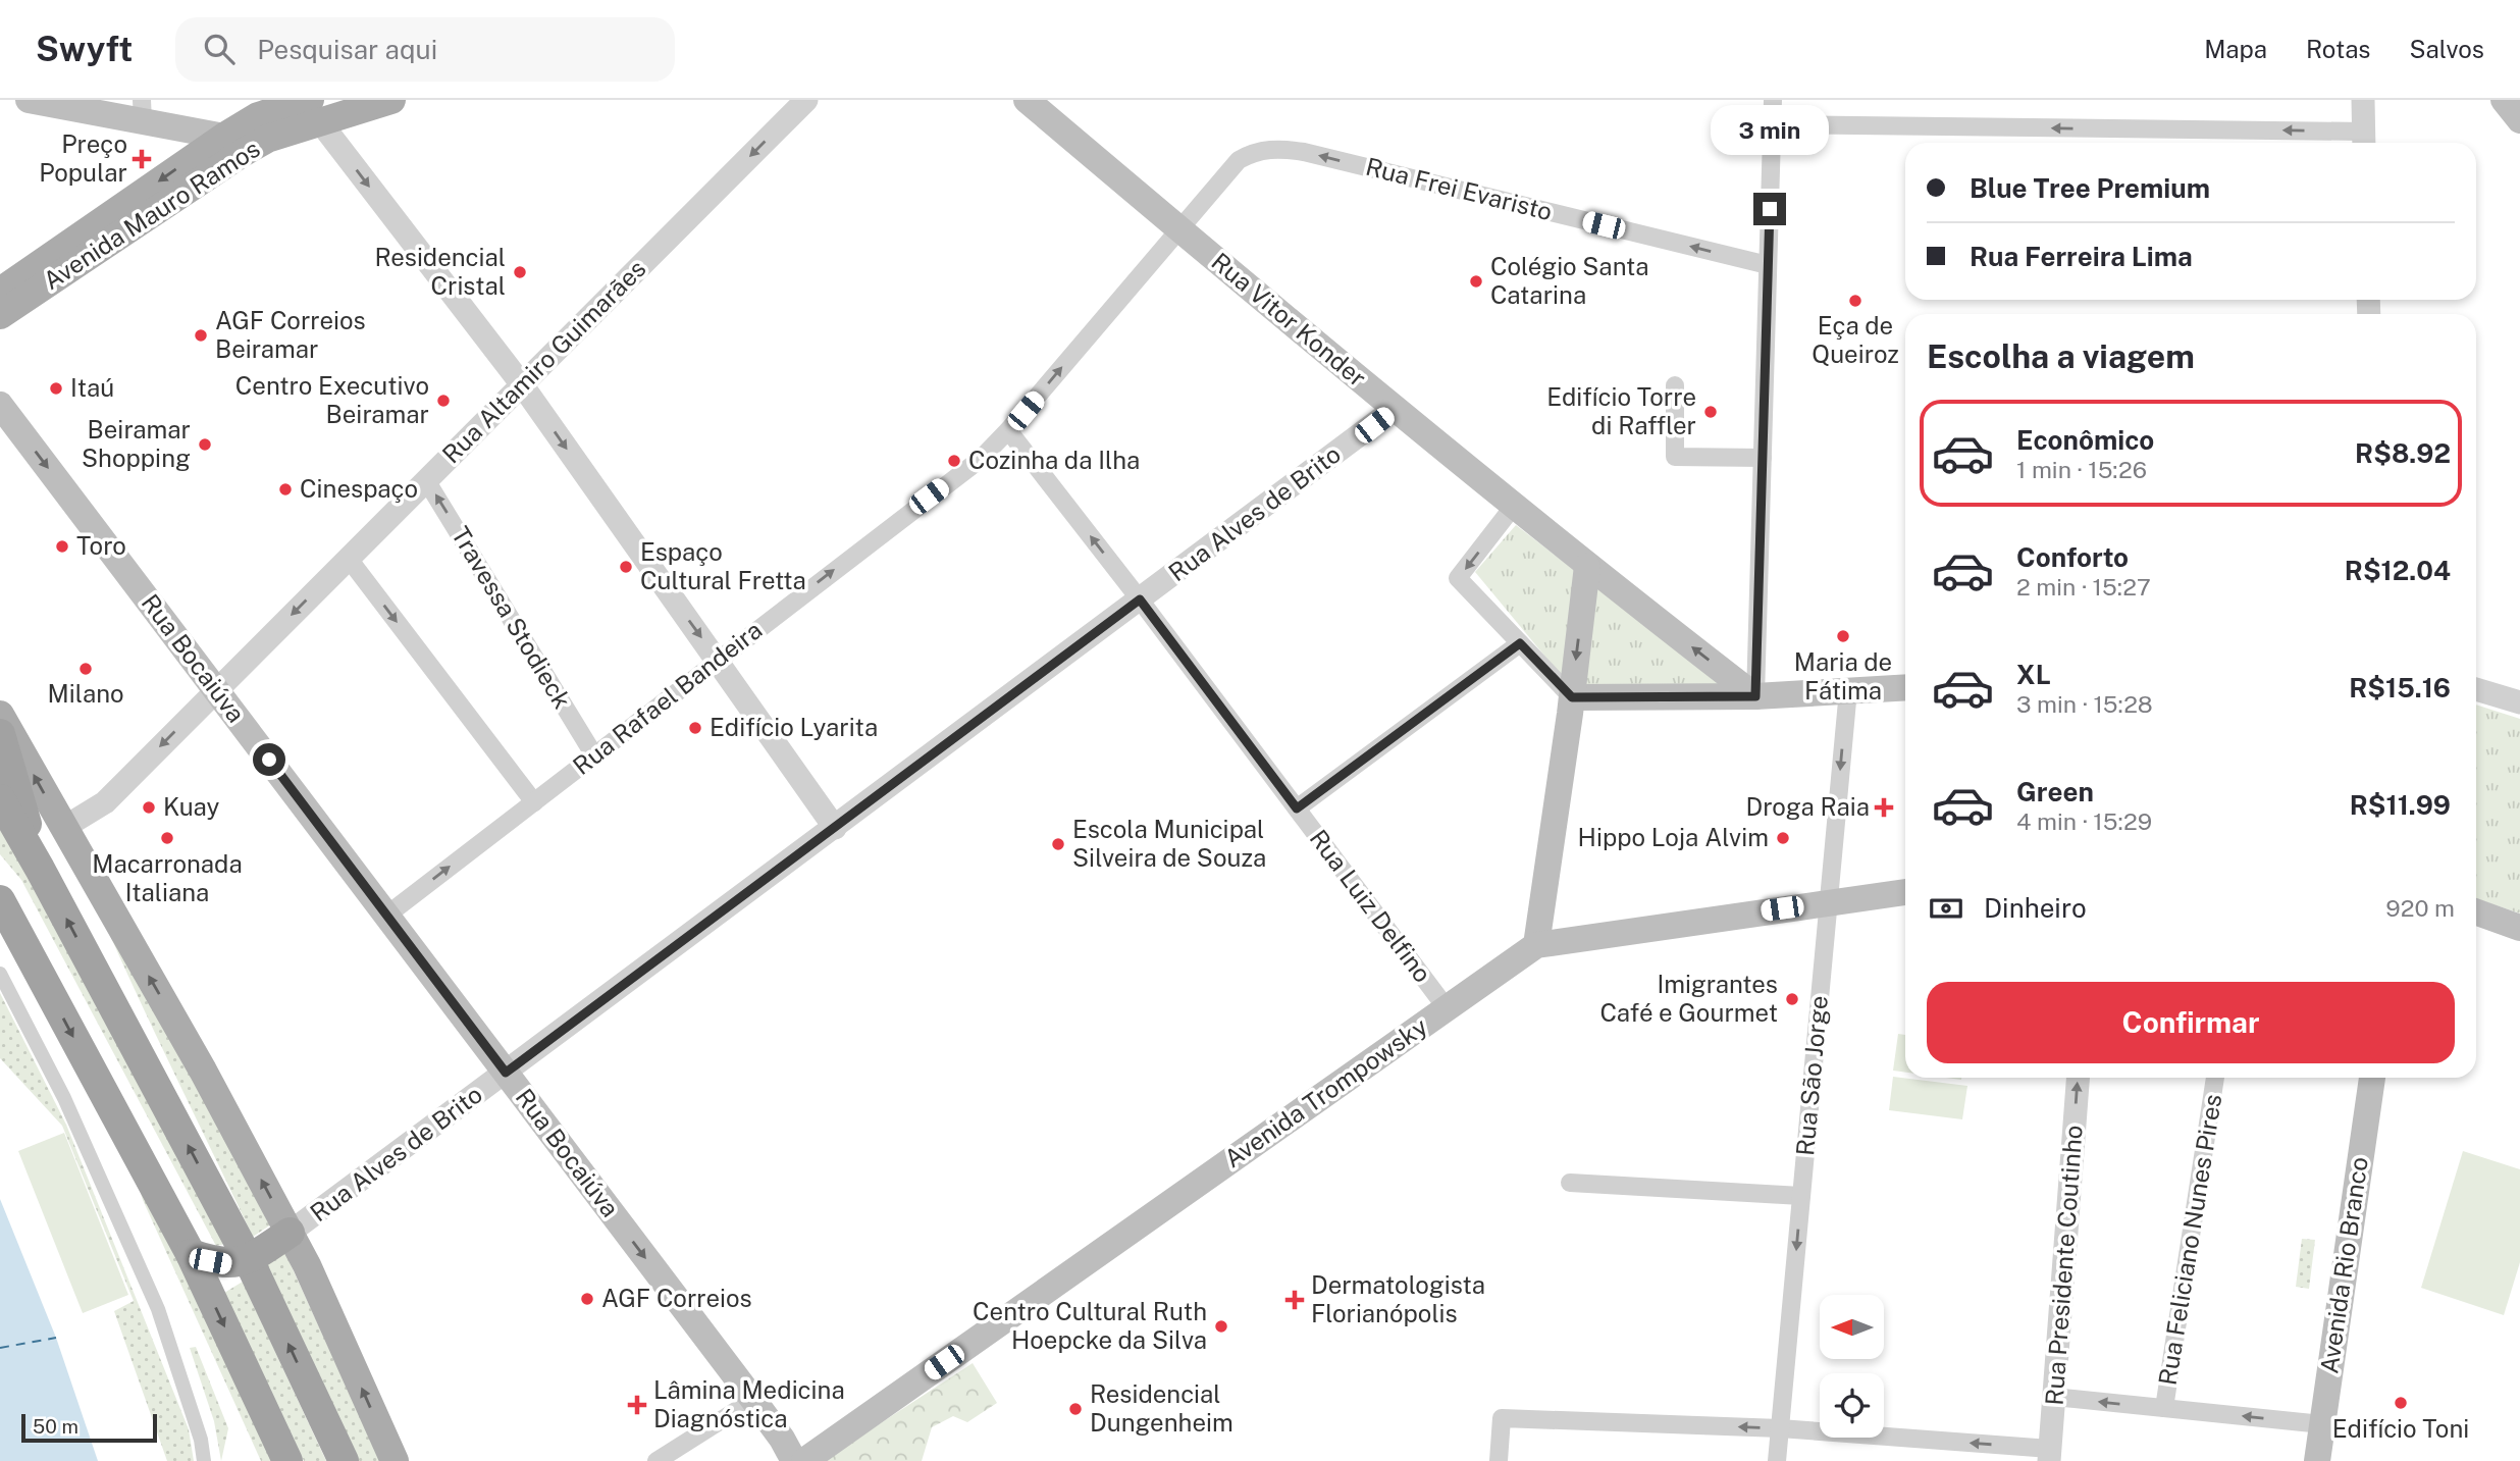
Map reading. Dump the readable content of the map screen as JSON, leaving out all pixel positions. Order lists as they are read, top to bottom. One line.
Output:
{"streets":{"main road":["Avenida Mauro Ramos","Rua Vitor Konder","Rua Bocaiúva","Avenida Trompowsky","Avenida Rio Branco"],"street":["Rua Frei Evaristo","Rua Altamiro Guimarães","Rua Alves de Brito","Travessa Stodieck","Rua Rafael Bandeira","Rua Luiz Delfino","Rua São Jorge","Rua Feliciano Nunes Pires","Rua Presidente Coutinho"]},"crossings":[["Rua Frei Evaristo","Rua Vitor Konder"],["Rua Frei Evaristo","Rua Rafael Bandeira"],["Rua Vitor Konder","Rua Alves de Brito"],["Rua Vitor Konder","Rua Rafael Bandeira"],["Rua Altamiro Guimarães","Travessa Stodieck"],["Rua Altamiro Guimarães","Rua Bocaiúva"],["Rua Alves de Brito","Rua Bocaiúva"],["Rua Alves de Brito","Rua Luiz Delfino"],["Travessa Stodieck","Rua Rafael Bandeira"],["Rua Bocaiúva","Rua Rafael Bandeira"],["Rua Rafael Bandeira","Rua Luiz Delfino"],["Rua Luiz Delfino","Avenida Trompowsky"]],"one_way":["Rua Frei Evaristo","Rua Altamiro Guimarães","Rua Bocaiúva","Rua Rafael Bandeira","Rua São Jorge","Rua Presidente Coutinho"],"places":{"health":["Preço Popular","Droga Raia","Dermatologista Florianópolis","Lâmina Medicina Diagnóstica"],"other":["Residencial Cristal","Colégio Santa Catarina","Eça de Queiroz","AGF Correios Beiramar","Itaú","Centro Executivo Beiramar","Edifício Torre di Raffler","Beiramar Shopping","Cozinha da Ilha","Cinespaço","Toro","Espaço Cultural Fretta","Maria de Fátima","Milano","Edifício Lyarita","Kuay","Macarronada Italiana","Hippo Loja Alvim","Escola Municipal Silveira de Souza","Imigrantes Café e Gourmet","AGF Correios","Centro Cultural Ruth Hoepcke da Silva","Edifício Toni","Residencial Dungenheim"]},"scale_bar":"50 m","north":"left","page":{"header":"Swyft","search":"Pesquisar aqui","nav":["Mapa","Rotas","Salvos"],"bubble":"3 min","banner":["Blue Tree Premium","Rua Ferreira Lima"],"heading":"Escolha a viagem","list":[{"name":"Econômico","note":"1 min · 15:26","value":"R$8.92"},{"name":"Conforto","note":"2 min · 15:27","value":"R$12.04"},{"name":"XL","note":"3 min · 15:28","value":"R$15.16"},{"name":"Green","note":"4 min · 15:29","value":"R$11.99"}],"pay":["Dinheiro","920 m"],"buttons":"Confirmar","scale":"50 m"}}
